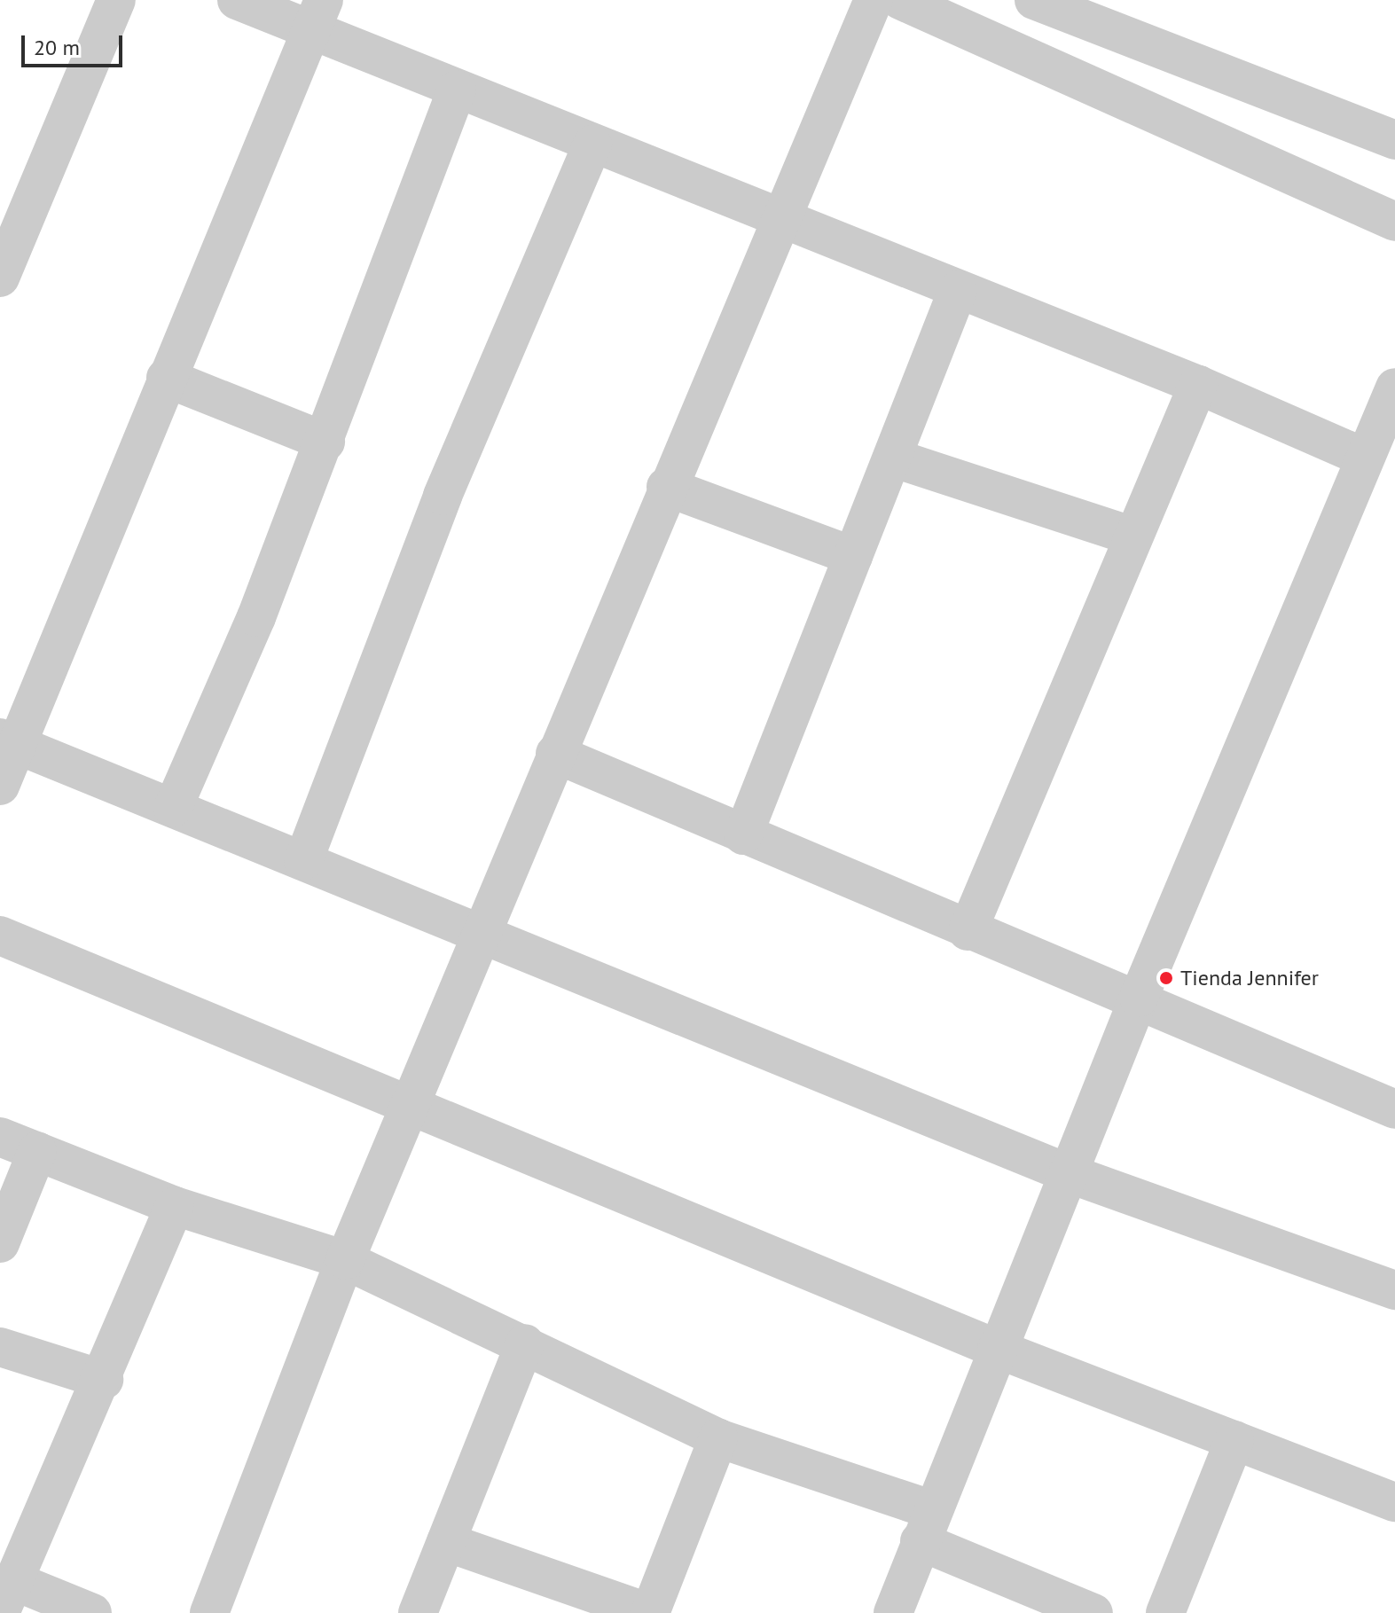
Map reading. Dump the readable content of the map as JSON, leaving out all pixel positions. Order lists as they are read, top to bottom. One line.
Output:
{"places":["Tienda Jennifer"],"scale_bar":"20 m"}
